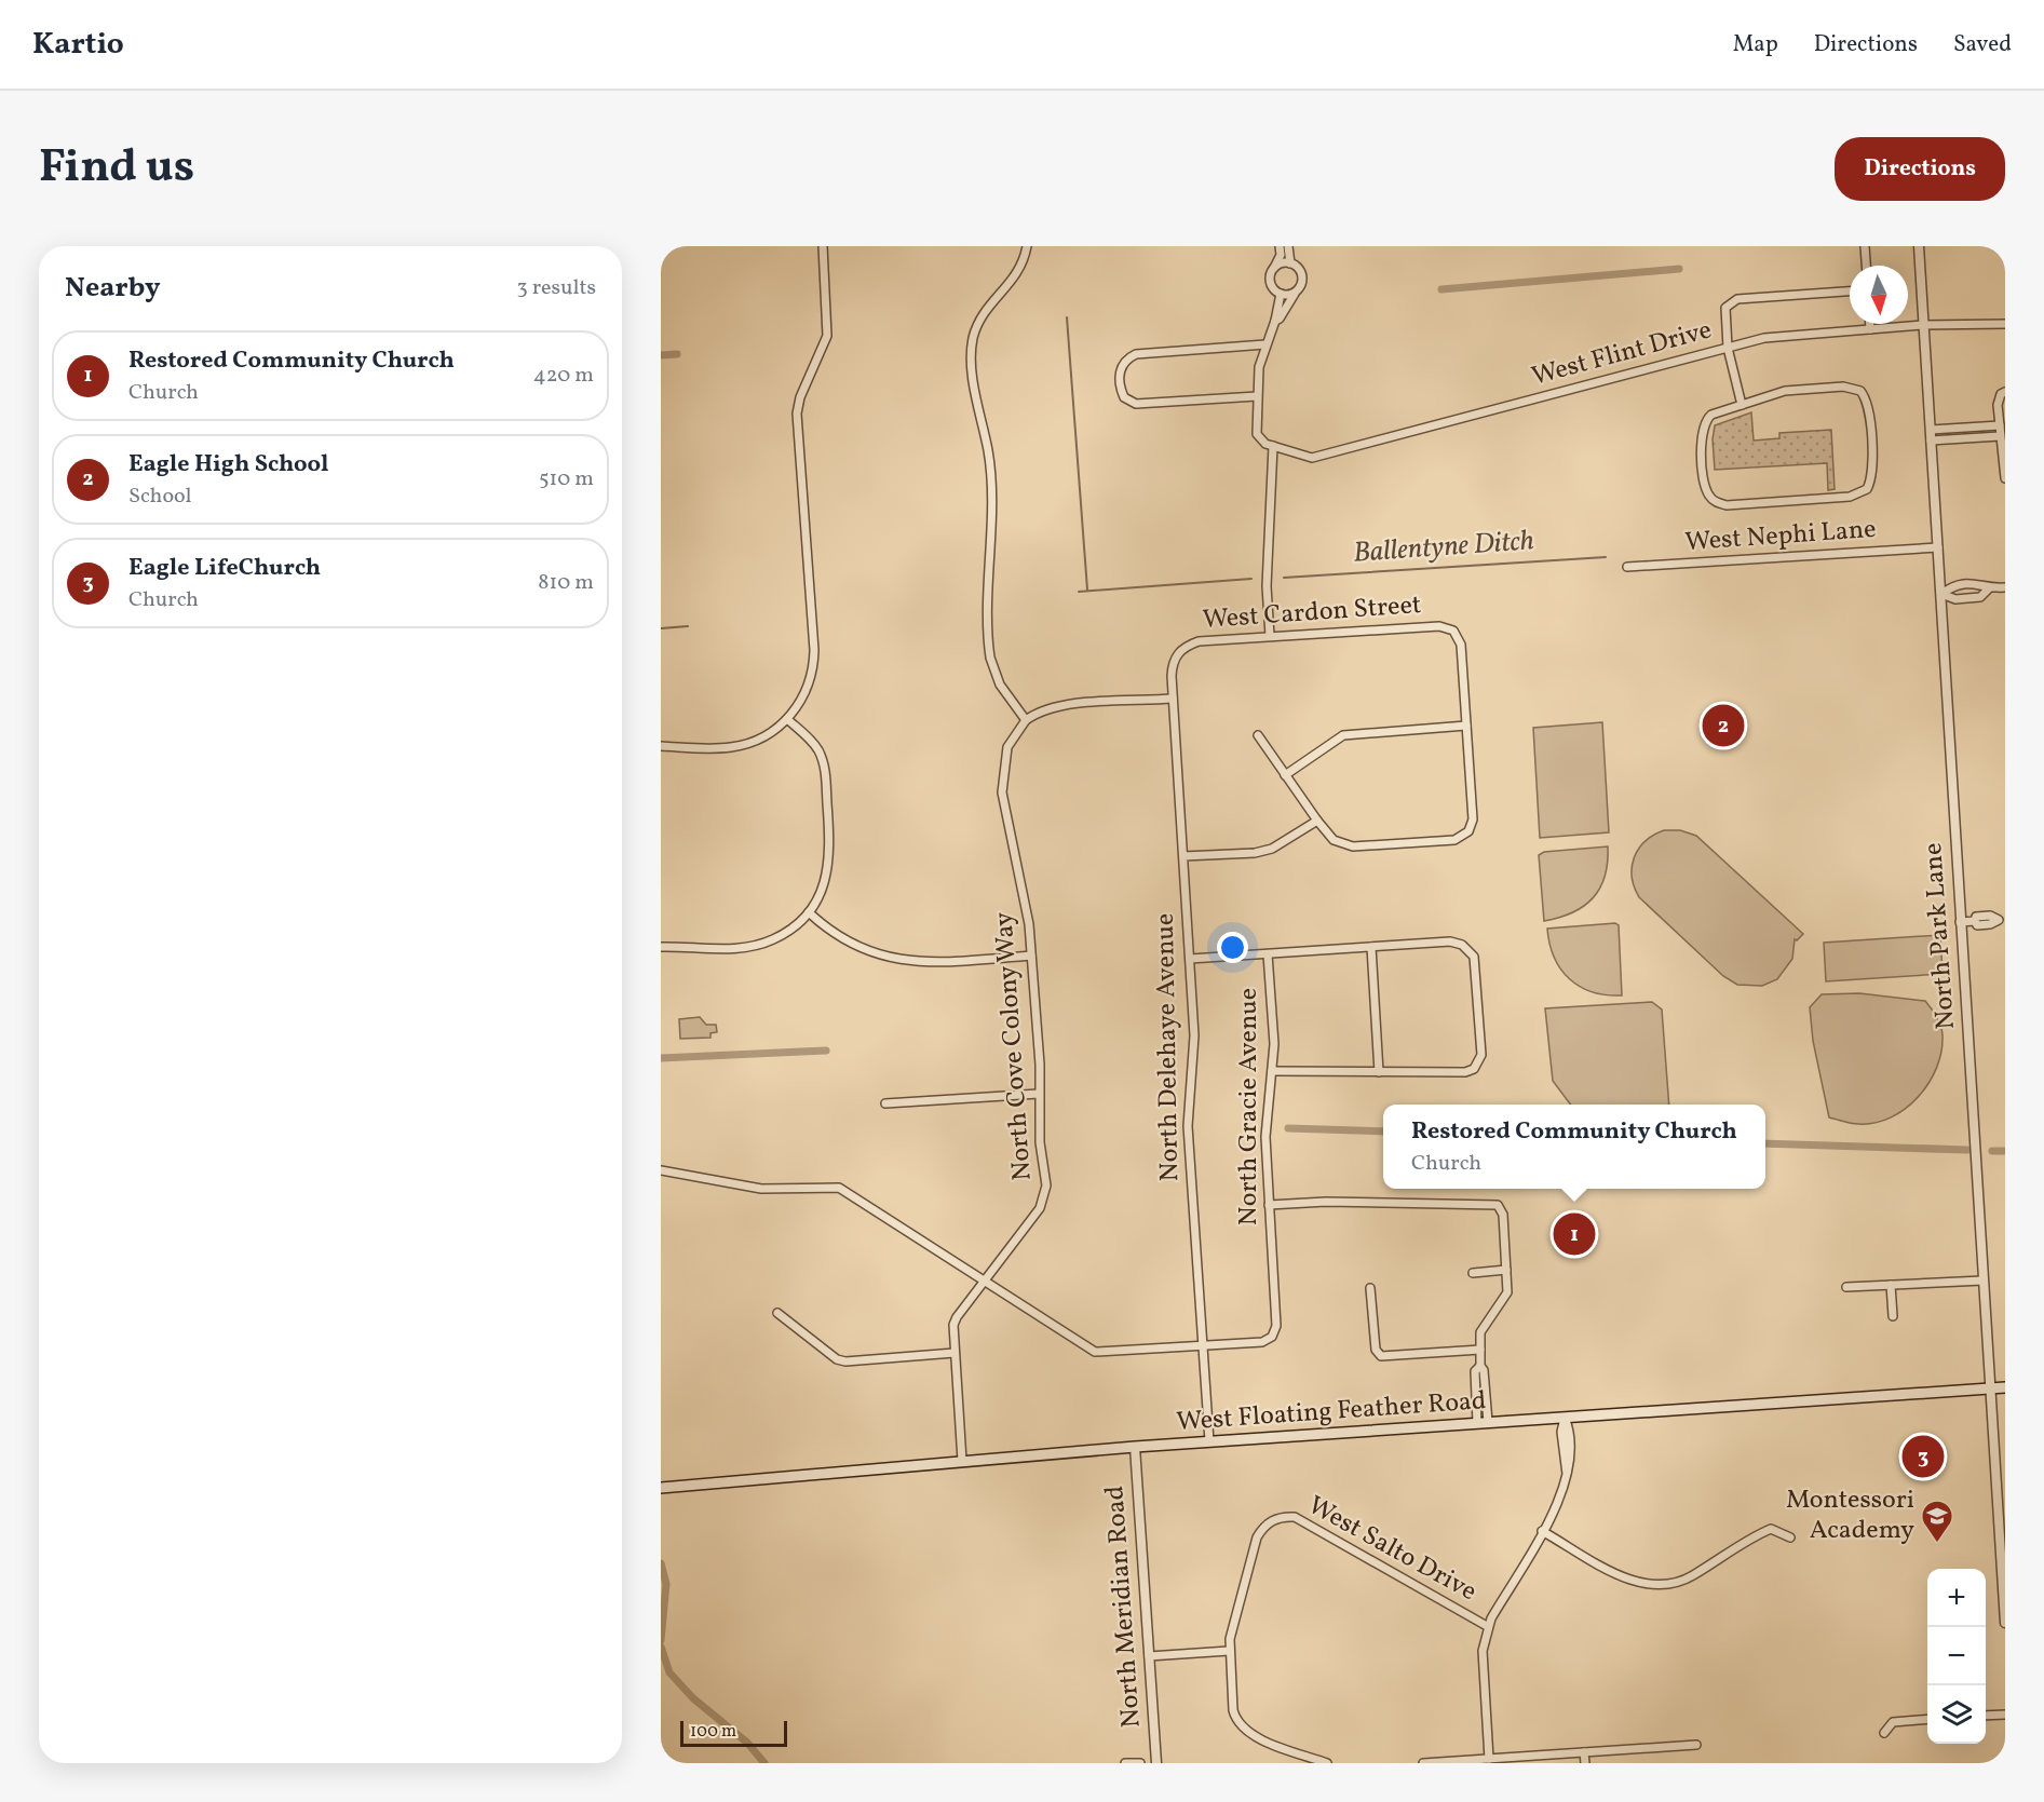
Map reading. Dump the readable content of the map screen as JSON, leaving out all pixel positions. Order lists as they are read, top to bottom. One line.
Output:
{"streets":{"main road":["West Floating Feather Road"],"street":["West Flint Drive","West Nephi Lane","West Cardon Street","North Park Lane","North Cove Colony Way","North Delehaye Avenue","North Gracie Avenue","West Salto Drive","North Meridian Road"]},"crossings":[["West Flint Drive","North Park Lane"],["West Nephi Lane","North Park Lane"],["West Cardon Street","North Delehaye Avenue"],["North Park Lane","West Floating Feather Road"],["North Cove Colony Way","West Floating Feather Road"],["North Delehaye Avenue","North Gracie Avenue"],["North Delehaye Avenue","West Floating Feather Road"],["West Floating Feather Road","North Meridian Road"]],"water":["Ballentyne Ditch"],"places":{"school or university":["Montessori Academy"]},"scale_bar":"100 m","north":"bottom","page":{"header":"Kartio","nav":["Map","Directions","Saved"],"title":"Find us","buttons":"Directions","heading":["Nearby","3 results"],"list":[{"mark":"1","name":"Restored Community Church","note":"Church","value":"420 m"},{"mark":"2","name":"Eagle High School","note":"School","value":"510 m"},{"mark":"3","name":"Eagle LifeChurch","note":"Church","value":"810 m"}],"pins":["2","1","3"],"popup":["Restored Community Church","Church"],"map_buttons":["+","−"],"scale":"100 m"}}
